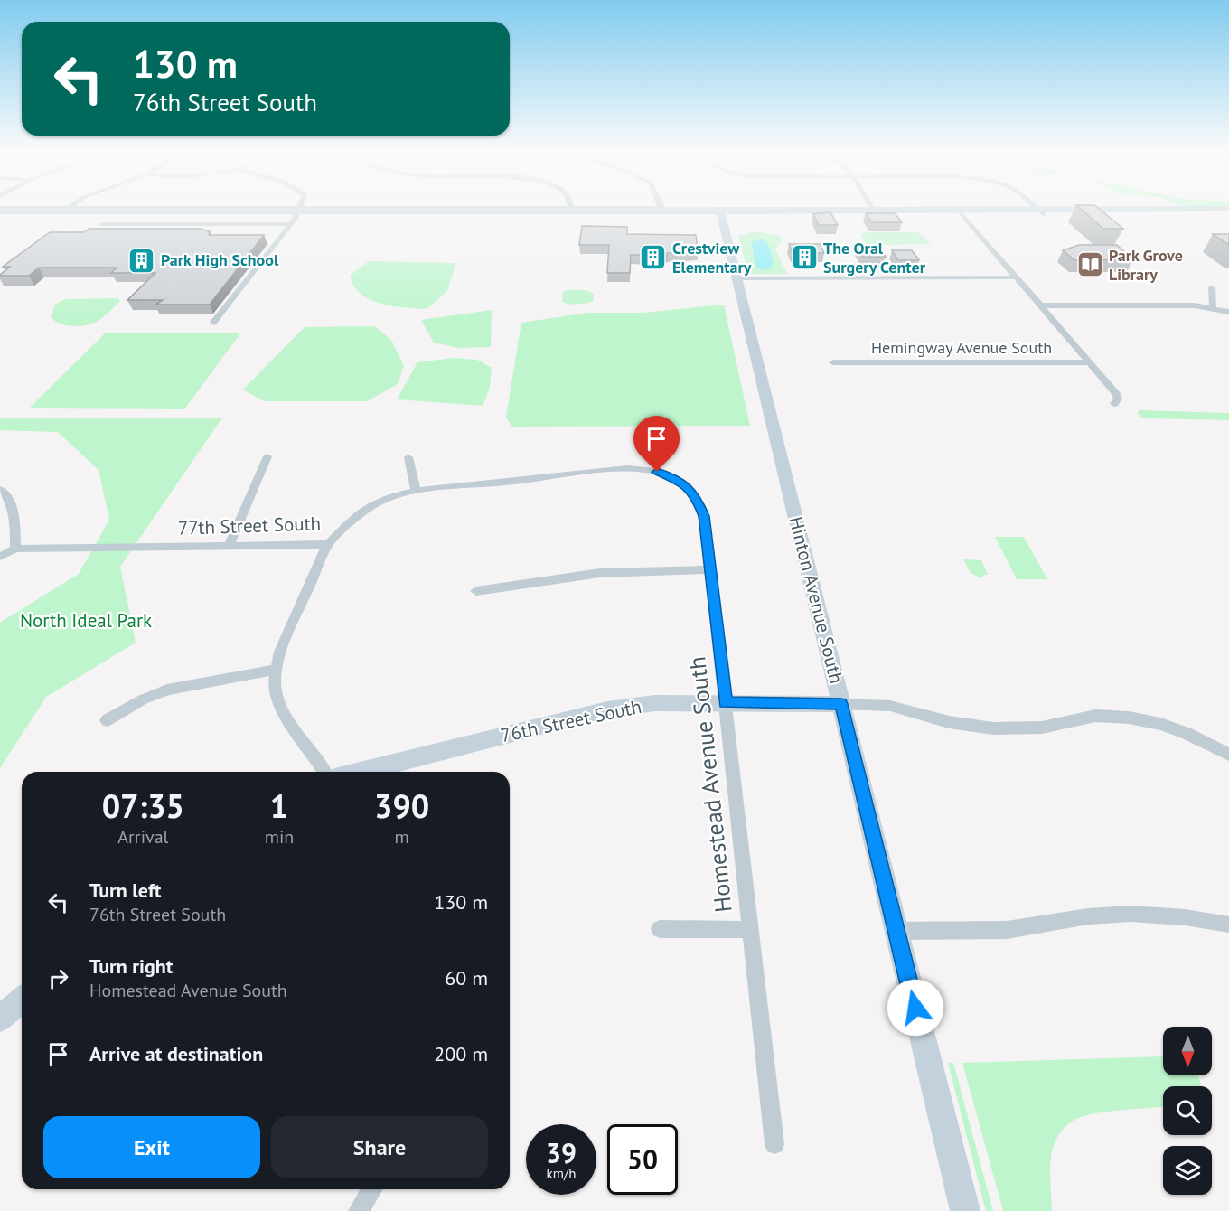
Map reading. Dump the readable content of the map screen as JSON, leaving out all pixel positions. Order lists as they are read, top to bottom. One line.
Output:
{"streets":{"main road":["Hinton Avenue South","76th Street South"],"street":["Hemingway Avenue South","77th Street South","Homestead Avenue South"]},"crossings":[["77th Street South","Homestead Avenue South"],["Hinton Avenue South","76th Street South"],["76th Street South","Homestead Avenue South"]],"parks":["North Ideal Park"],"places":{"building":["Crestview Elementary","The Oral Surgery Center","Park High School"],"library":["Park Grove Library"]},"north":"bottom","page":{"turn":["130 m","76th Street South"],"eta":["07:35","Arrival","1","min","390","m"],"list":[{"name":"Turn left","note":"76th Street South","value":"130 m"},{"name":"Turn right","note":"Homestead Avenue South","value":"60 m"},{"name":"Arrive at destination","value":"200 m"}],"buttons":["Exit","Share"],"speed":"39 km/h","limit":"50"}}
